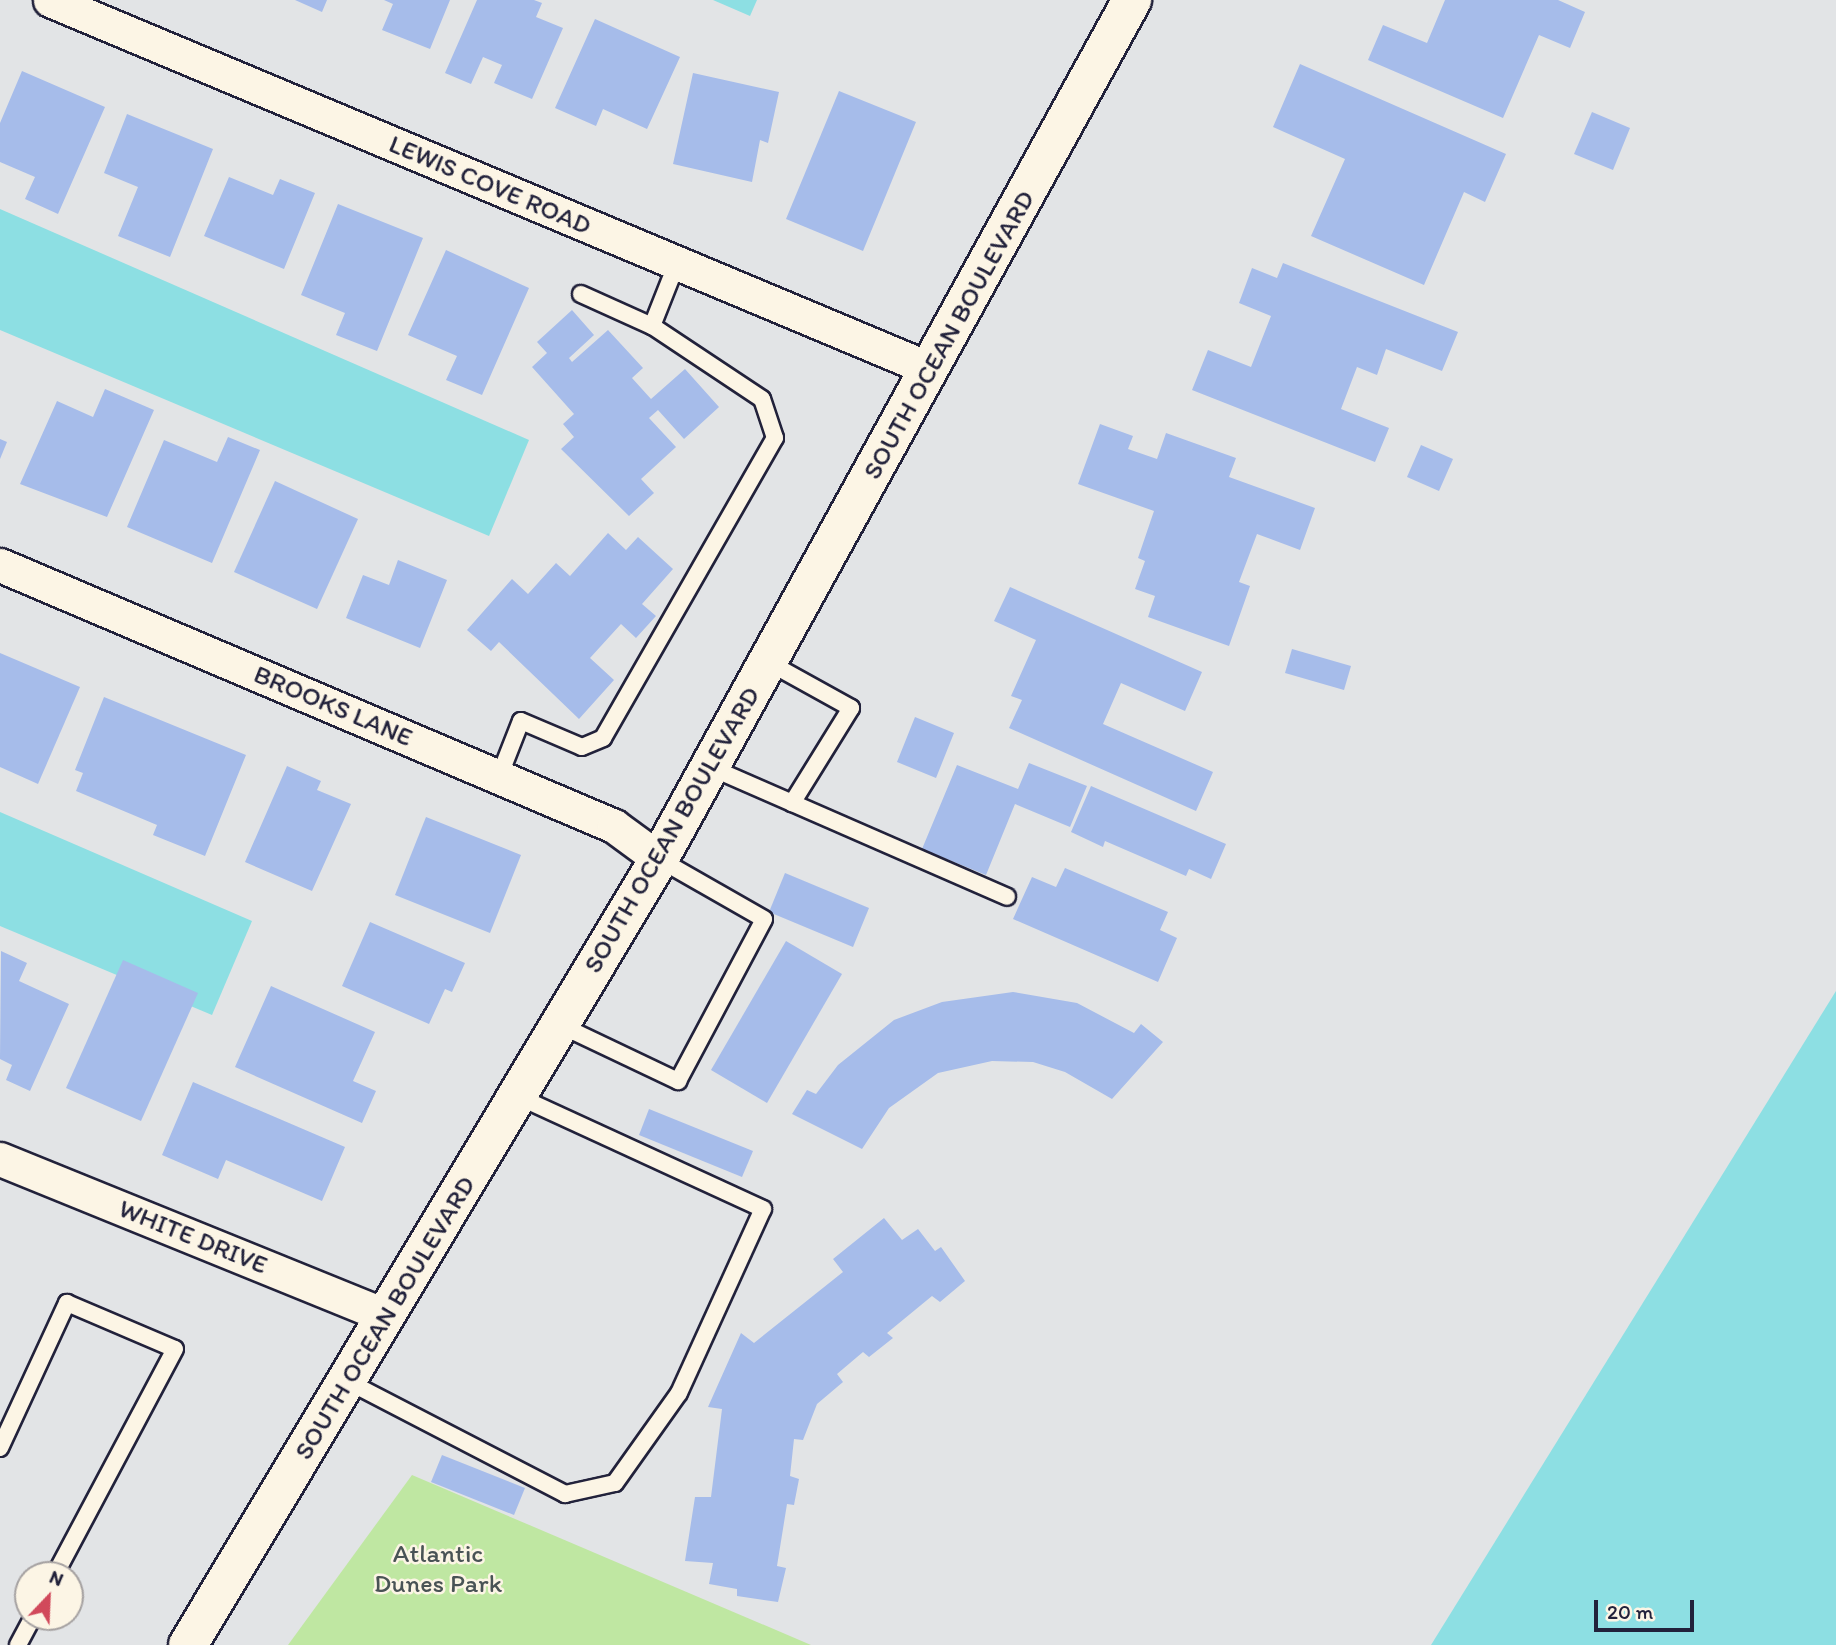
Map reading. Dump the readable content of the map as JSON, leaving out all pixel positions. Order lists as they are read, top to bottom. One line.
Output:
{"streets":{"main road":["SOUTH OCEAN BOULEVARD"],"street":["LEWIS COVE ROAD","BROOKS LANE","WHITE DRIVE"]},"crossings":[["LEWIS COVE ROAD","SOUTH OCEAN BOULEVARD"],["SOUTH OCEAN BOULEVARD","BROOKS LANE"],["SOUTH OCEAN BOULEVARD","WHITE DRIVE"]],"parks":["Atlantic Dunes Park"],"scale_bar":"20 m","north":"top right"}
